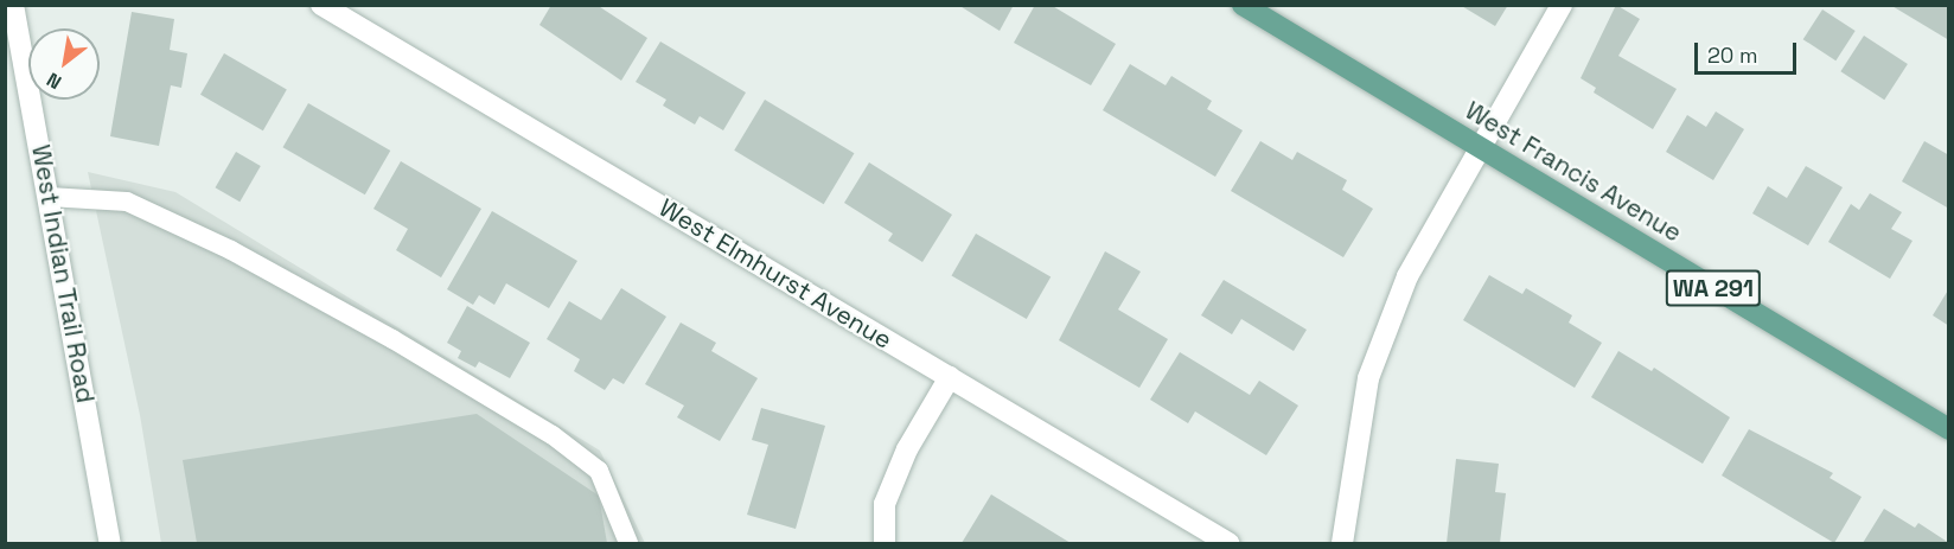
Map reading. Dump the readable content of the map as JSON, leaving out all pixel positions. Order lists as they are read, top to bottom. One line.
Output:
{"streets":{"main road":["West Francis Avenue","WA 291"],"street":["West Indian Trail Road","West Elmhurst Avenue"]},"scale_bar":"20 m","north":"bottom left"}
